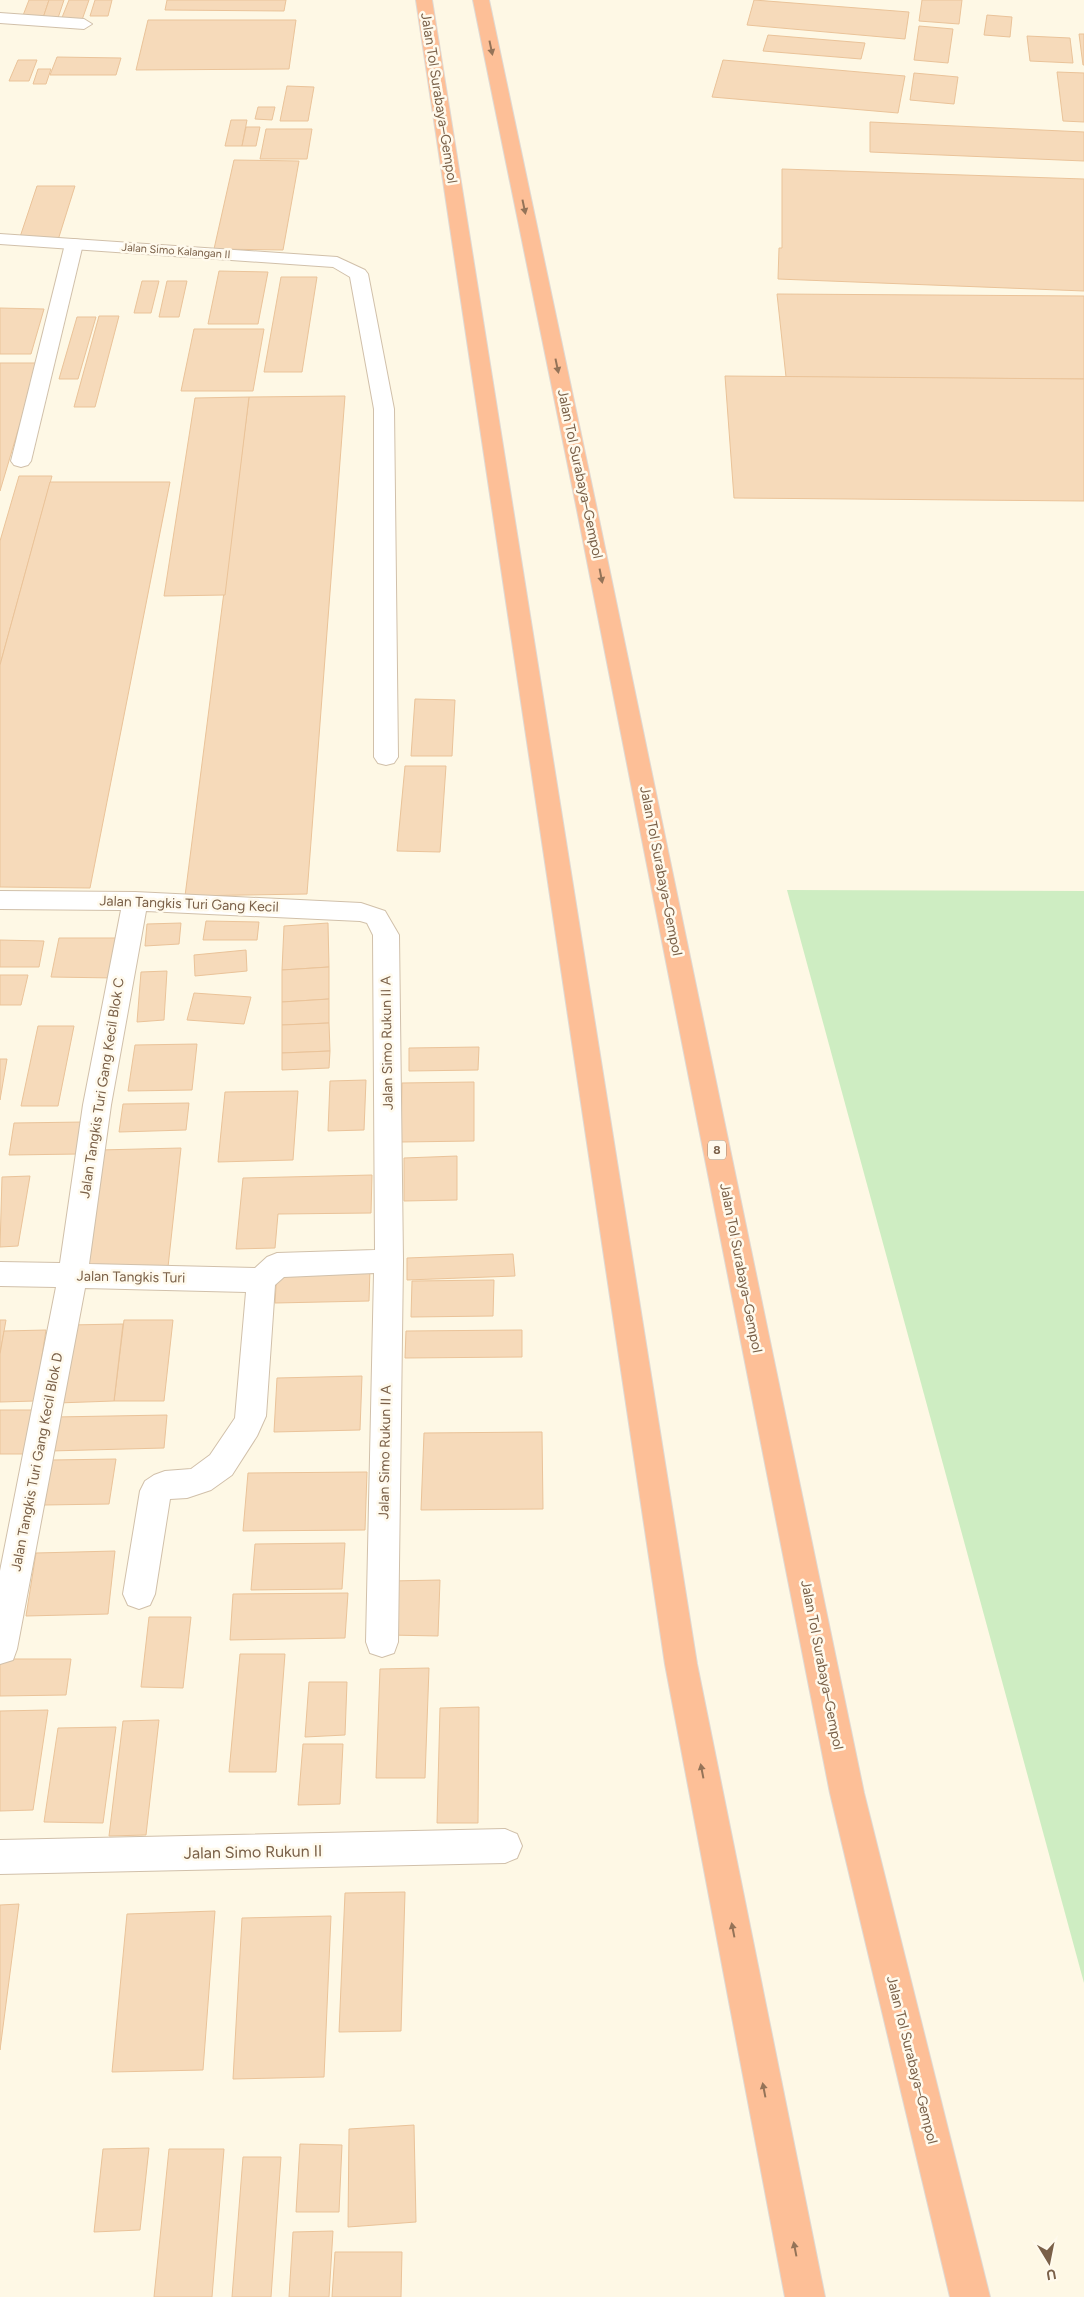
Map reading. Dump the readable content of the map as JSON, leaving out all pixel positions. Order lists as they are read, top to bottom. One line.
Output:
{"streets":{"highway":["Jalan Tol Surabaya–Gempol","8"],"street":["Jalan Simo Kalangan II","Jalan Tangkis Turi Gang Kecil","Jalan Simo Rukun II A","Jalan Tangkis Turi Gang Kecil Blok C","Jalan Tangkis Turi","Jalan Tangkis Turi Gang Kecil Blok D","Jalan Simo Rukun II"]},"crossings":[["Jalan Tangkis Turi Gang Kecil","Jalan Simo Rukun II A"],["Jalan Tangkis Turi Gang Kecil","Jalan Tangkis Turi Gang Kecil Blok C"],["Jalan Tangkis Turi Gang Kecil Blok C","Jalan Tangkis Turi"],["Jalan Tangkis Turi Gang Kecil Blok C","Jalan Tangkis Turi Gang Kecil Blok D"],["Jalan Tangkis Turi","Jalan Tangkis Turi Gang Kecil Blok D"]],"north":"bottom"}
